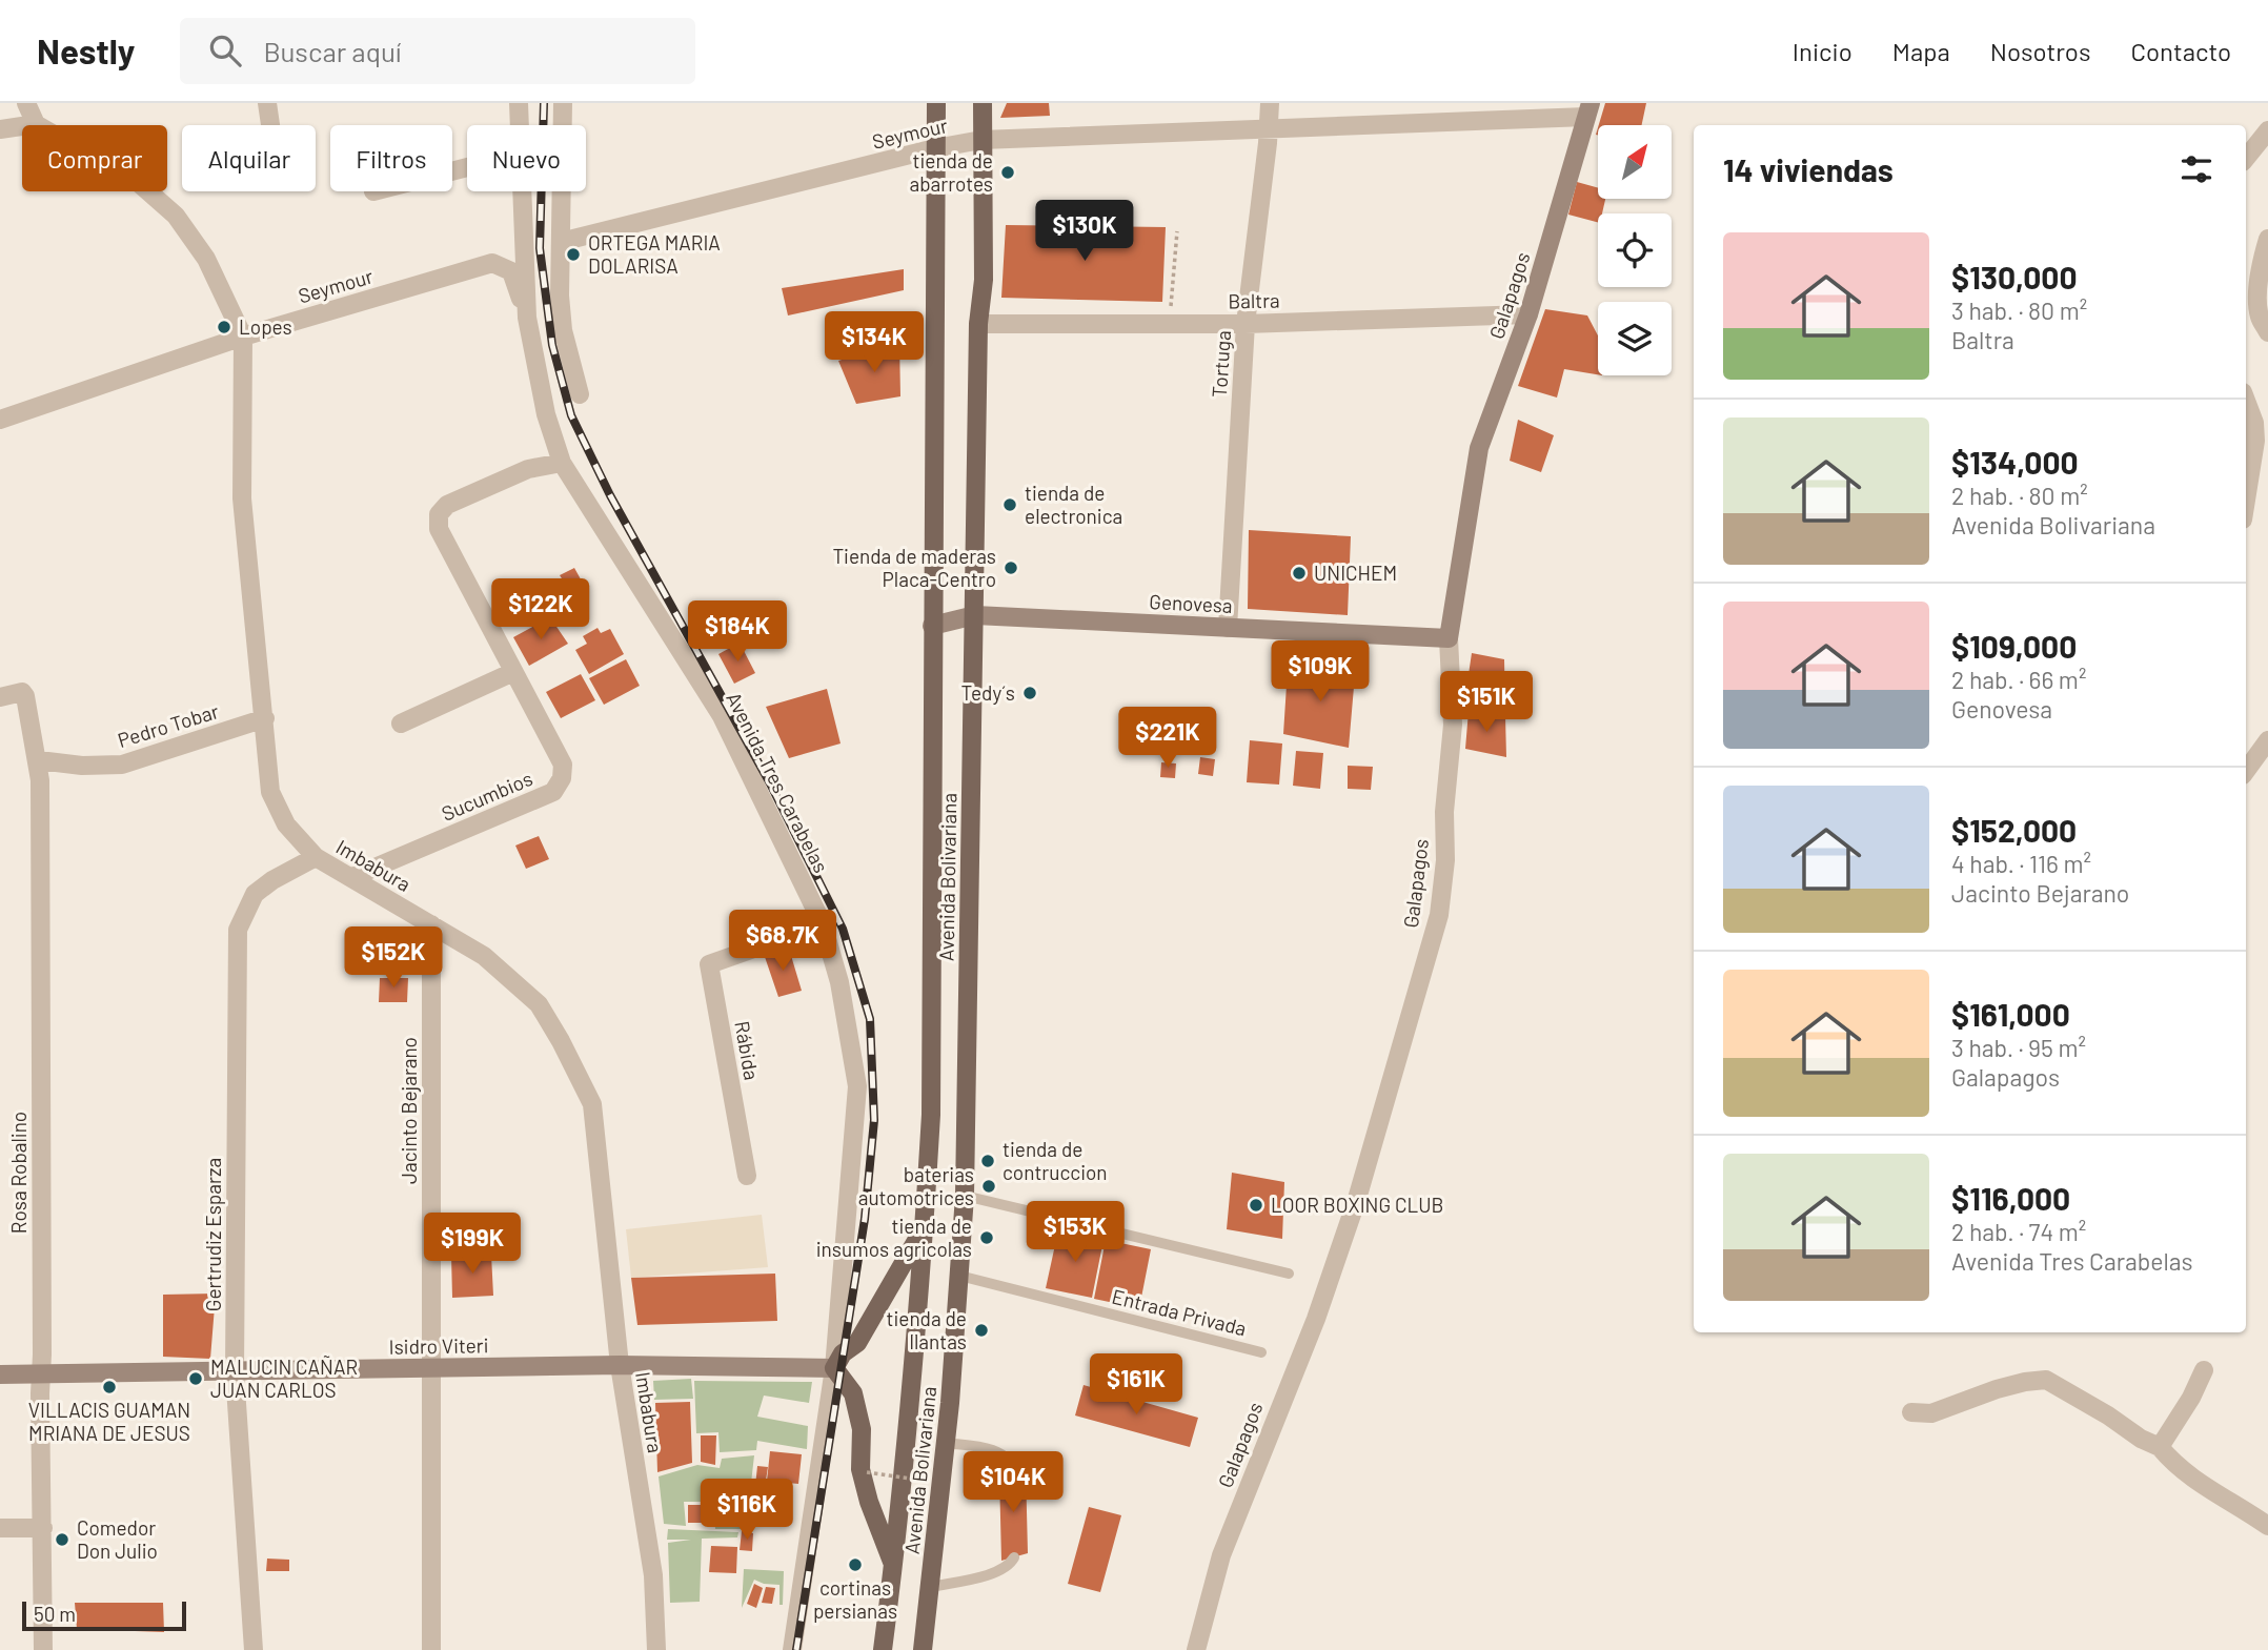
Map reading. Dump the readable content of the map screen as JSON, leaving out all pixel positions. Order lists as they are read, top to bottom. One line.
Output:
{"streets":{"main road":["Avenida Bolivariana"],"street":["Seymour","Galapagos","Baltra","Tortuga","Genovesa","Pedro Tobar","Avenida Tres Carabelas","Sucumbios","Imbabura","Rábida","Jacinto Bejarano","Rosa Robalino","Gertrudiz Esparza","Isidro Viteri"],"lane":["Entrada Privada"]},"crossings":[["Seymour","Galapagos"],["Seymour","Tortuga"],["Seymour","Avenida Tres Carabelas"],["Seymour","Imbabura"],["Seymour","Avenida Bolivariana"],["Galapagos","Baltra"],["Galapagos","Genovesa"],["Baltra","Tortuga"],["Baltra","Avenida Bolivariana"],["Tortuga","Genovesa"],["Genovesa","Avenida Bolivariana"],["Pedro Tobar","Imbabura"],["Pedro Tobar","Rosa Robalino"],["Avenida Tres Carabelas","Sucumbios"],["Avenida Tres Carabelas","Rábida"],["Avenida Tres Carabelas","Isidro Viteri"],["Sucumbios","Imbabura"],["Imbabura","Jacinto Bejarano"],["Imbabura","Gertrudiz Esparza"],["Imbabura","Isidro Viteri"],["Avenida Bolivariana","Entrada Privada"],["Jacinto Bejarano","Isidro Viteri"],["Rosa Robalino","Isidro Viteri"],["Gertrudiz Esparza","Isidro Viteri"]],"places":["tienda de abarrotes","ORTEGA MARIA DOLARISA","Lopes","tienda de electronica","Tienda de maderas Placa-Centro","UNICHEM","Tedy´s","tienda de contruccion","baterias automotrices","LOOR BOXING CLUB","tienda de insumos agricolas","tienda de llantas","MALUCIN CAÑAR JUAN CARLOS","VILLACIS GUAMAN MRIANA DE JESUS","Comedor Don Julio","cortinas persianas"],"scale_bar":"50 m","north":"top right","page":{"header":"Nestly","search":"Buscar aquí","nav":["Inicio","Mapa","Nosotros","Contacto"],"chip":["Comprar","Alquilar","Filtros","Nuevo"],"heading":"14 viviendas","price":["$130K","$134K","$122K","$184K","$109K","$151K","$221K","$68.7K","$152K","$153K","$199K","$161K","$104K","$116K"],"list":[{"name":"$130,000","note":"3 hab. · 80 m² · Baltra"},{"name":"$134,000","note":"2 hab. · 80 m² · Avenida Bolivariana"},{"name":"$109,000","note":"2 hab. · 66 m² · Genovesa"},{"name":"$152,000","note":"4 hab. · 116 m² · Jacinto Bejarano"},{"name":"$161,000","note":"3 hab. · 95 m² · Galapagos"},{"name":"$116,000","note":"2 hab. · 74 m² · Avenida Tres Carabelas"}],"scale":"50 m"}}
